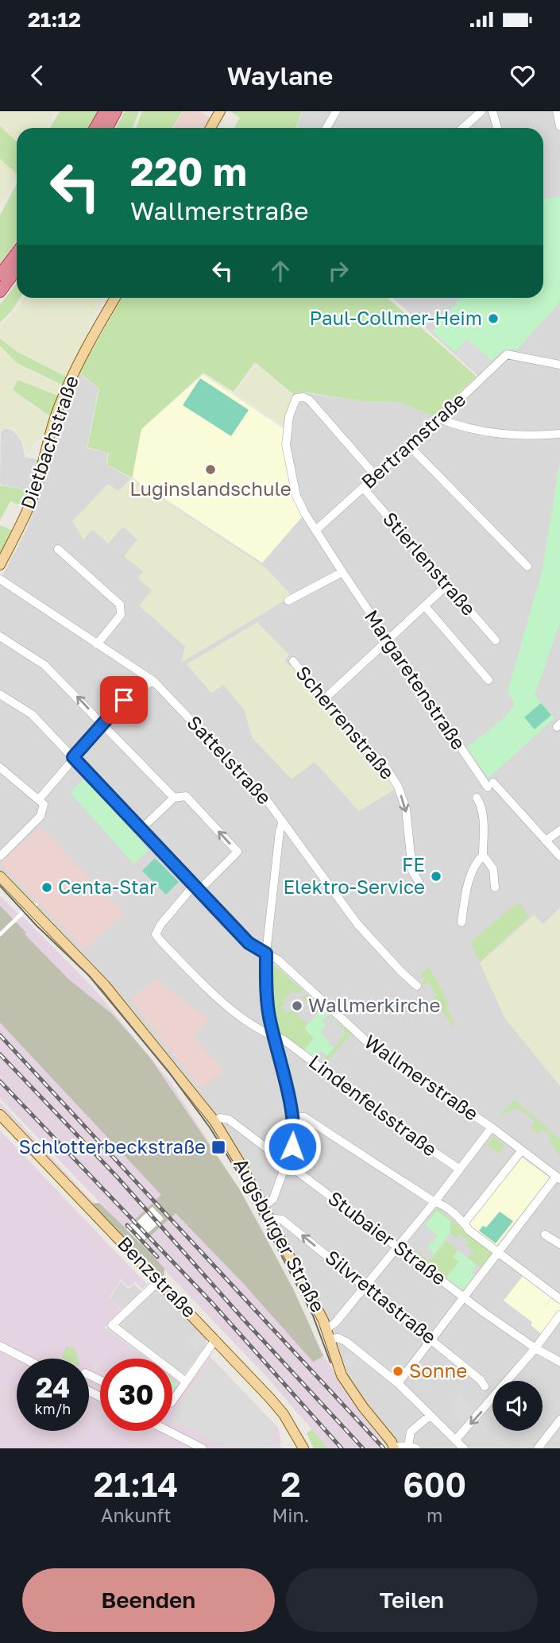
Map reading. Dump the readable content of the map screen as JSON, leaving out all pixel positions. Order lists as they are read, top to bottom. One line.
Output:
{"streets":{"main road":["Dietbachstraße","Augsburger Straße","Benzstraße"],"street":["Bertramstraße","Stierlenstraße","Margaretenstraße","Scherrenstraße","Sattelstraße","Wallmerstraße","Lindenfelsstraße","Stubaier Straße","Silvrettastraße"]},"crossings":[["Bertramstraße","Stierlenstraße"],["Bertramstraße","Margaretenstraße"],["Wallmerstraße","Lindenfelsstraße"],["Augsburger Straße","Stubaier Straße"],["Augsburger Straße","Silvrettastraße"]],"one_way":["Scherrenstraße","Silvrettastraße"],"places":{"other":["Paul-Collmer-Heim","Luginslandschule","FE Elektro-Service","Centa-Star","Wallmerkirche","Sonne"],"transit":["Schlotterbeckstraße"]},"page":{"status":"21:12","header":"Waylane","turn":["220 m","Wallmerstraße"],"speed":"24 km/h","limit":"30","eta":["21:14","Ankunft","2","Min.","600","m"],"buttons":["Beenden","Teilen"]}}
